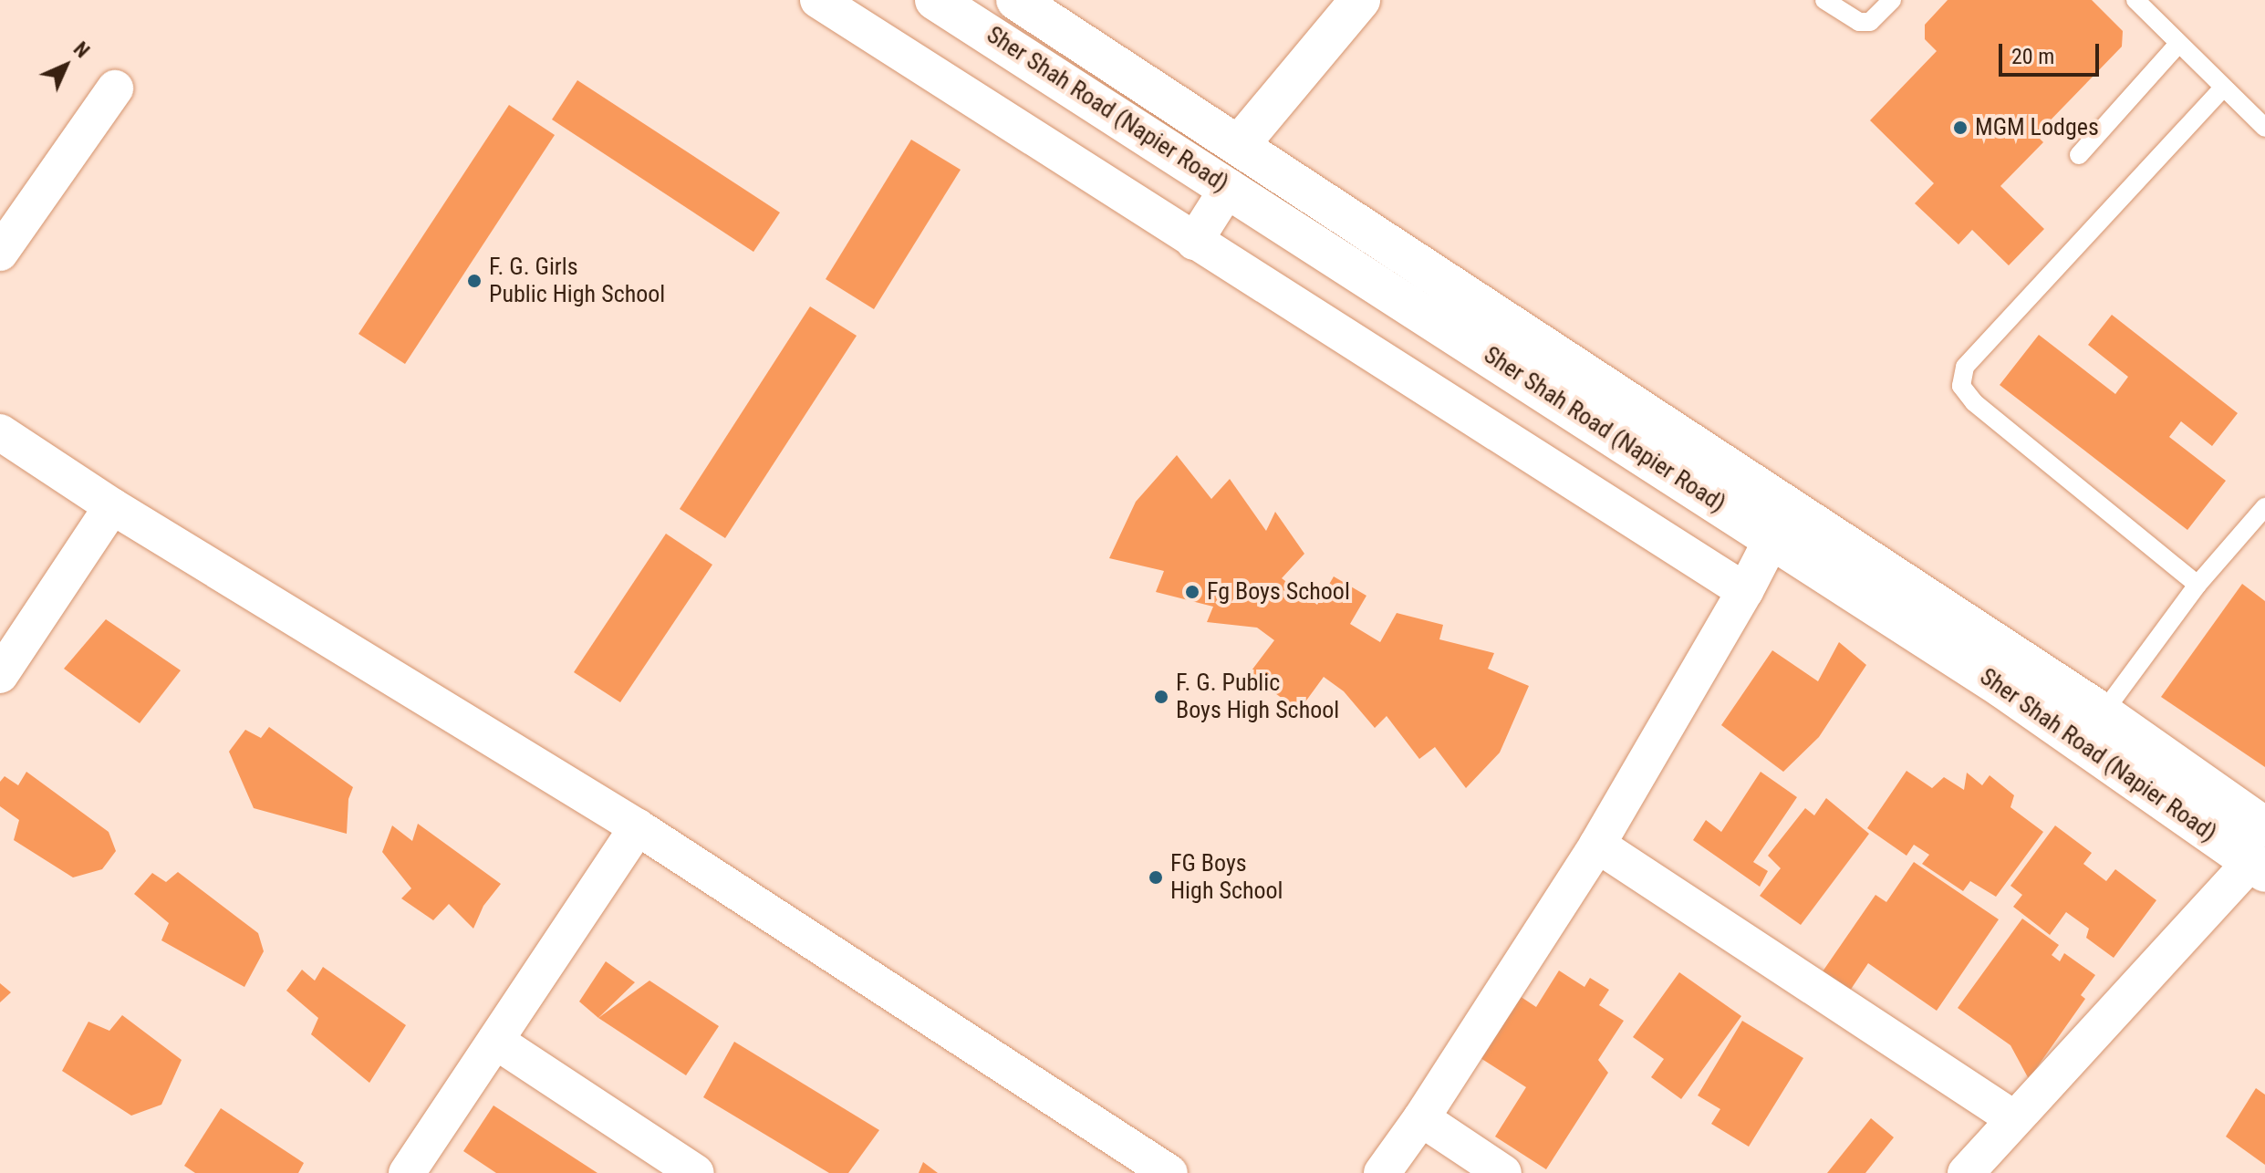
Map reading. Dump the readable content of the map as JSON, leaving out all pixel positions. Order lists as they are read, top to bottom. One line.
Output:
{"streets":{"main road":["Sher Shah Road (Napier Road)"]},"places":["MGM Lodges","F. G. Girls Public High School","Fg Boys School","F. G. Public Boys High School","FG Boys High School"],"scale_bar":"20 m","north":"top right"}
